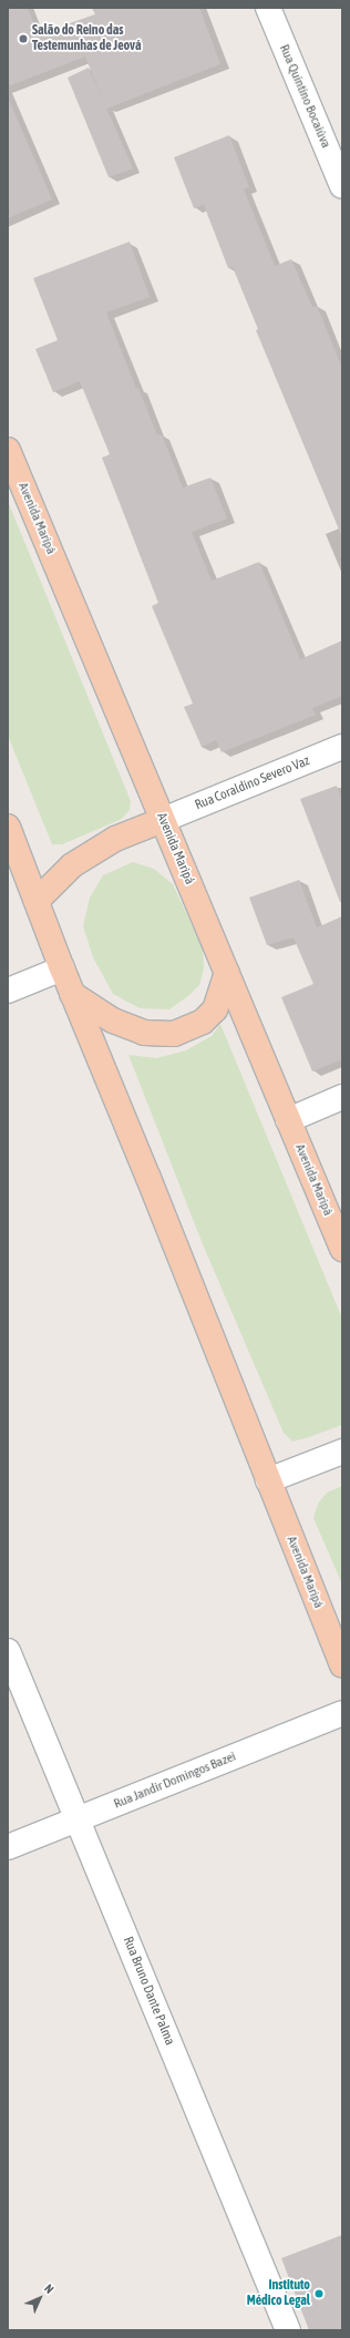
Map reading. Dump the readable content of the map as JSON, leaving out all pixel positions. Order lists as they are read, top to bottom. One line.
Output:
{"streets":{"main road":["Avenida Maripá"],"street":["Rua Quintino Bocaiúva","Rua Coraldino Severo Vaz","Rua Jandir Domingos Bazei","Rua Bruno Dante Palma"]},"crossings":[["Avenida Maripá","Rua Coraldino Severo Vaz"],["Rua Jandir Domingos Bazei","Rua Bruno Dante Palma"]],"places":["Salão do Reino das Testemunhas de Jeová","Instituto Médico Legal"],"north":"top right"}
